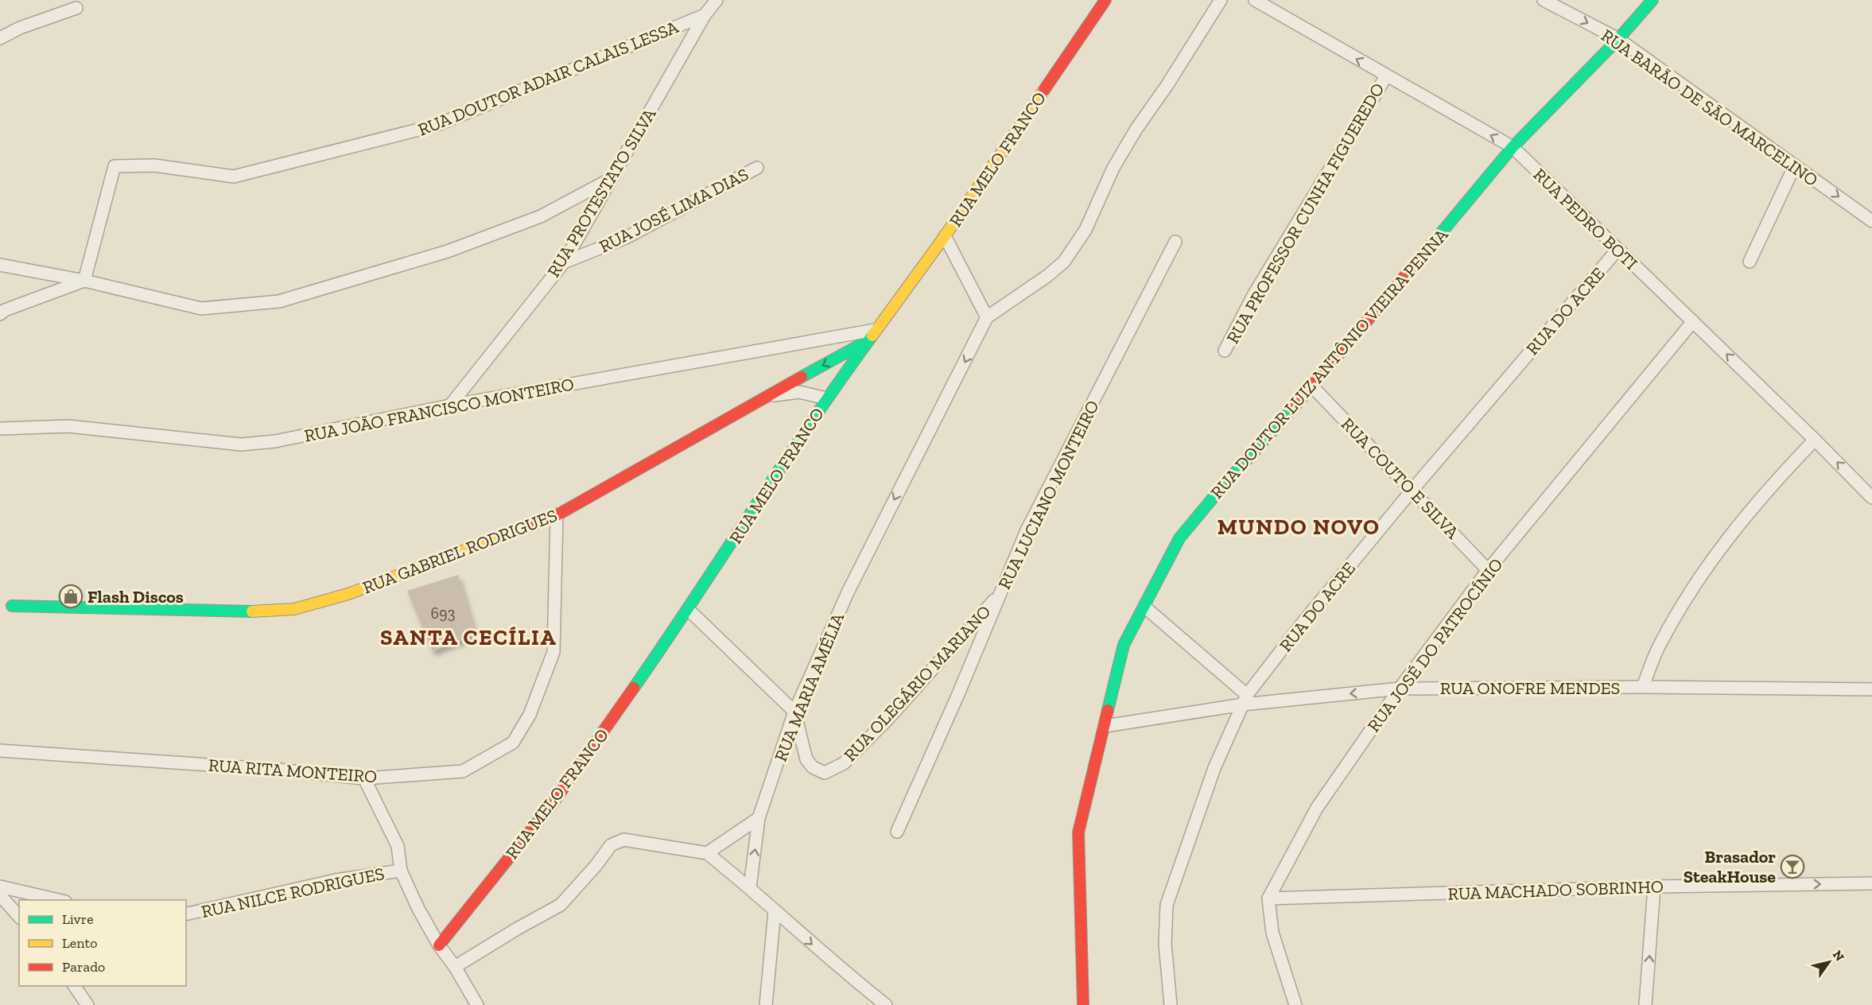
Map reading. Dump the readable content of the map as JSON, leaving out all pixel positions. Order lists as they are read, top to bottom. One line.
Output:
{"streets":{"street":["RUA DOUTOR ADAIR CALAIS LESSA","RUA BARÃO DE SÃO MARCELINO","RUA MELO FRANCO","RUA PROTESTATO SILVA","RUA JOSÉ LIMA DIAS","RUA PROFESSOR CUNHA FIGUEREDO","RUA PEDRO BOTI","RUA DO ACRE","RUA DOUTOR LUIZ ANTÔNIO VIEIRA PENNA","RUA JOÃO FRANCISCO MONTEIRO","RUA COUTO E SILVA","RUA LUCIANO MONTEIRO","RUA GABRIEL RODRIGUES","RUA JOSÉ DO PATROCÍNIO","RUA OLEGÁRIO MARIANO","RUA MARIA AMÉLIA","RUA ONOFRE MENDES","RUA RITA MONTEIRO","RUA MACHADO SOBRINHO","RUA NILCE RODRIGUES"]},"crossings":[["RUA DOUTOR ADAIR CALAIS LESSA","RUA PROTESTATO SILVA"],["RUA BARÃO DE SÃO MARCELINO","RUA DOUTOR LUIZ ANTÔNIO VIEIRA PENNA"],["RUA MELO FRANCO","RUA JOÃO FRANCISCO MONTEIRO"],["RUA MELO FRANCO","RUA GABRIEL RODRIGUES"],["RUA PROTESTATO SILVA","RUA JOSÉ LIMA DIAS"],["RUA PROTESTATO SILVA","RUA JOÃO FRANCISCO MONTEIRO"],["RUA PROFESSOR CUNHA FIGUEREDO","RUA PEDRO BOTI"],["RUA PEDRO BOTI","RUA DO ACRE"],["RUA PEDRO BOTI","RUA DOUTOR LUIZ ANTÔNIO VIEIRA PENNA"],["RUA PEDRO BOTI","RUA JOSÉ DO PATROCÍNIO"],["RUA DO ACRE","RUA COUTO E SILVA"],["RUA DO ACRE","RUA ONOFRE MENDES"],["RUA DOUTOR LUIZ ANTÔNIO VIEIRA PENNA","RUA COUTO E SILVA"],["RUA DOUTOR LUIZ ANTÔNIO VIEIRA PENNA","RUA ONOFRE MENDES"],["RUA COUTO E SILVA","RUA JOSÉ DO PATROCÍNIO"],["RUA LUCIANO MONTEIRO","RUA OLEGÁRIO MARIANO"],["RUA GABRIEL RODRIGUES","RUA RITA MONTEIRO"],["RUA JOSÉ DO PATROCÍNIO","RUA ONOFRE MENDES"],["RUA JOSÉ DO PATROCÍNIO","RUA MACHADO SOBRINHO"],["RUA OLEGÁRIO MARIANO","RUA MARIA AMÉLIA"]],"one_way":["RUA BARÃO DE SÃO MARCELINO","RUA PEDRO BOTI","RUA MACHADO SOBRINHO"],"districts":["MUNDO NOVO","SANTA CECÍLIA"],"places":{"shop":["Flash Discos"],"bar":["Brasador SteakHouse"]},"house_numbers":["693"],"legend":["Livre","Lento","Parado"],"north":"top right"}
